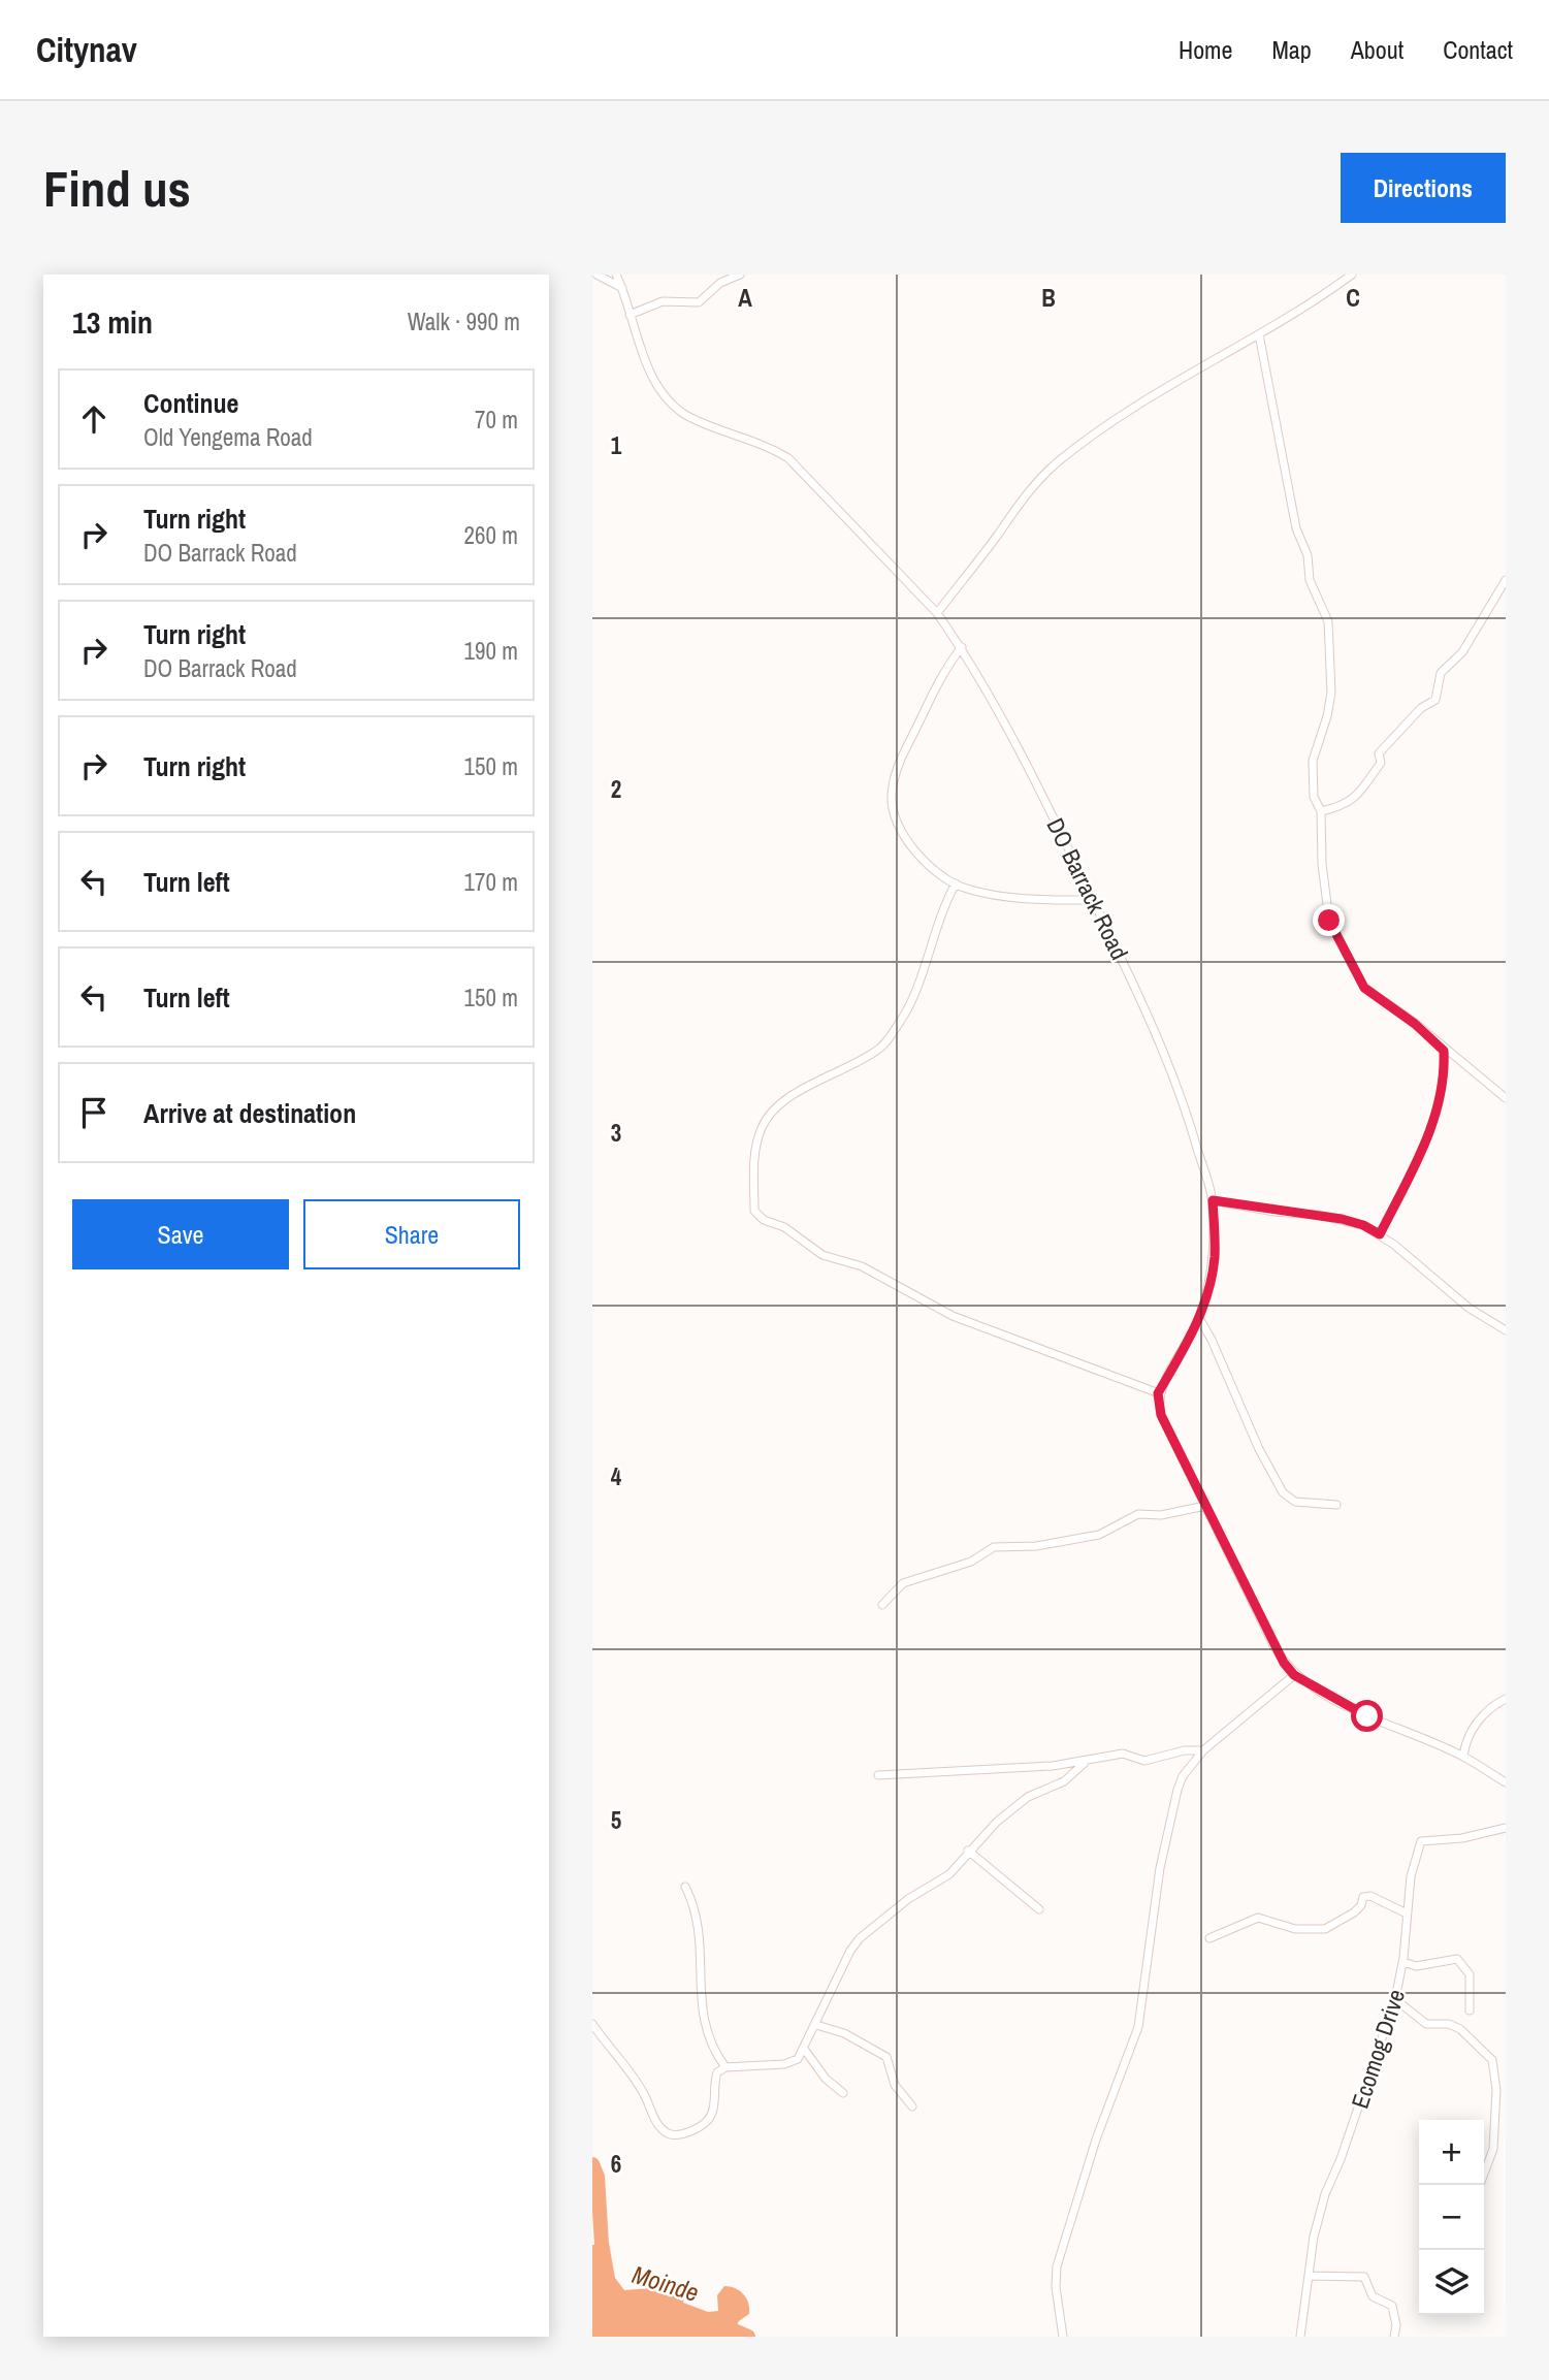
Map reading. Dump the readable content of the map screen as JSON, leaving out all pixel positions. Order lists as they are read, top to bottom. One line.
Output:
{"streets":{"street":["DO Barrack Road","Ecomog Drive"]},"water":["Moinde"],"page":{"header":"Citynav","nav":["Home","Map","About","Contact"],"buttons":["Directions",["Save","Share"]],"title":"Find us","heading":["13 min","Walk · 990 m"],"list":[["Continue","Old Yengema Road","70 m"],["Turn right","DO Barrack Road","260 m"],["Turn right","DO Barrack Road","190 m"],["Turn right","150 m"],["Turn left","170 m"],["Turn left","150 m"],"Arrive at destination"],"map_buttons":["+","−"]},"grid":{"columns":["A","B","C"],"rows":["1","2","3","4","5","6"]}}
